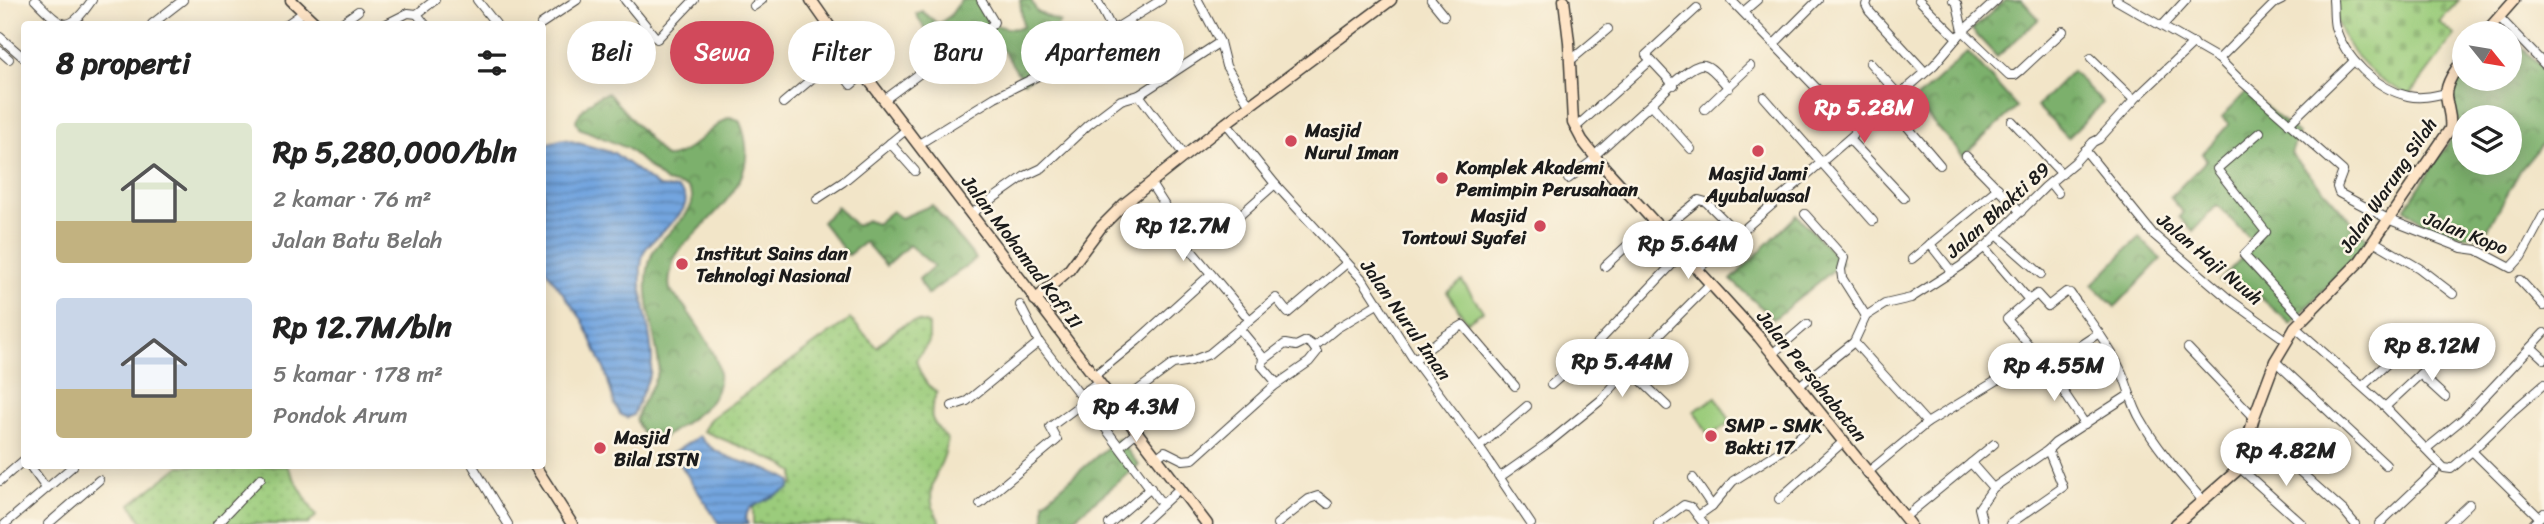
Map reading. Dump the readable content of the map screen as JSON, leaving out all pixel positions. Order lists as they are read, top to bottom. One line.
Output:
{"streets":{"street":["Jalan Warung Silah","Jalan Bhakti 89","Jalan Kopo","Jalan Mohamad Kafi II","Jalan Haji Nuuh","Jalan Nurul Iman","Jalan Persahabatan"]},"crossings":[["Jalan Warung Silah","Jalan Kopo"],["Jalan Warung Silah","Jalan Haji Nuuh"],["Jalan Bhakti 89","Jalan Haji Nuuh"]],"places":["Masjid Nurul Iman","Masjid Jami Ayubalwasal","Komplek Akademi Pemimpin Perusahaan","Masjid Tontowi Syafei","Institut Sains dan Tehnologi Nasional","SMP - SMK Bakti 17","Masjid Bilal ISTN"],"north":"bottom right","page":{"chip":["Beli","Sewa","Filter","Baru","Apartemen"],"heading":"8 properti","price":["Rp 5.28M","Rp 12.7M","Rp 5.64M","Rp 8.12M","Rp 5.44M","Rp 4.55M","Rp 4.3M","Rp 4.82M"],"list":[{"name":"Rp 5,280,000/bln","note":"2 kamar · 76 m² · Jalan Batu Belah"},{"name":"Rp 12.7M/bln","note":"5 kamar · 178 m² · Pondok Arum"}]}}
